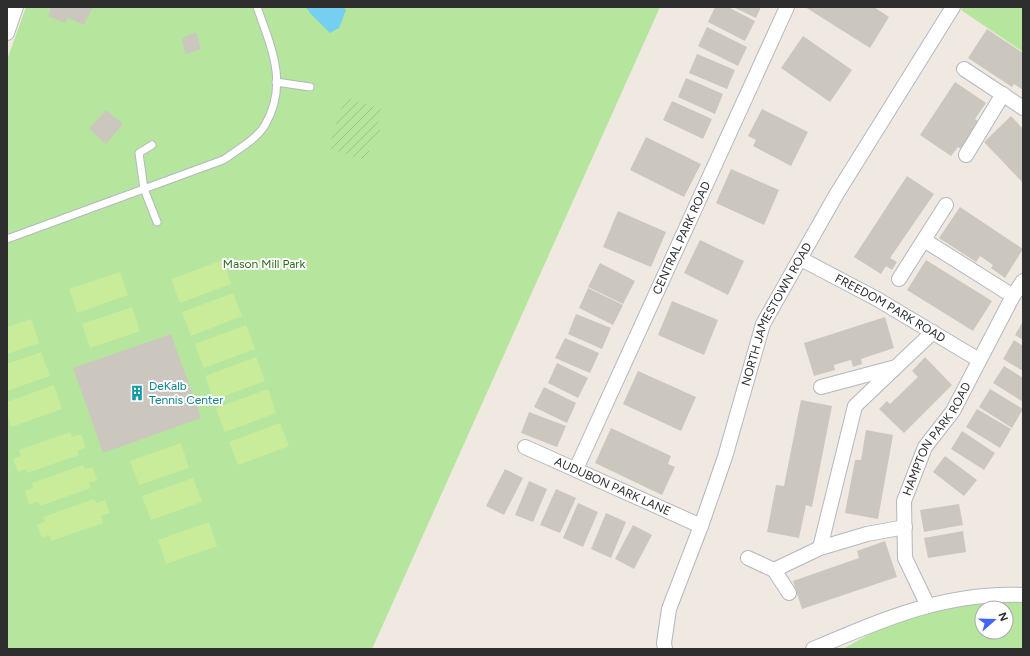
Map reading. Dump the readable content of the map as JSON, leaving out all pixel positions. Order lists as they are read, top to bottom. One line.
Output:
{"streets":{"street":["CENTRAL PARK ROAD","FREEDOM PARK ROAD","NORTH JAMESTOWN ROAD","HAMPTON PARK ROAD","AUDUBON PARK LANE"]},"crossings":[["CENTRAL PARK ROAD","AUDUBON PARK LANE"],["FREEDOM PARK ROAD","NORTH JAMESTOWN ROAD"],["FREEDOM PARK ROAD","HAMPTON PARK ROAD"],["NORTH JAMESTOWN ROAD","AUDUBON PARK LANE"]],"parks":["Mason Mill Park"],"places":{"building":["DeKalb Tennis Center"]},"north":"right"}
